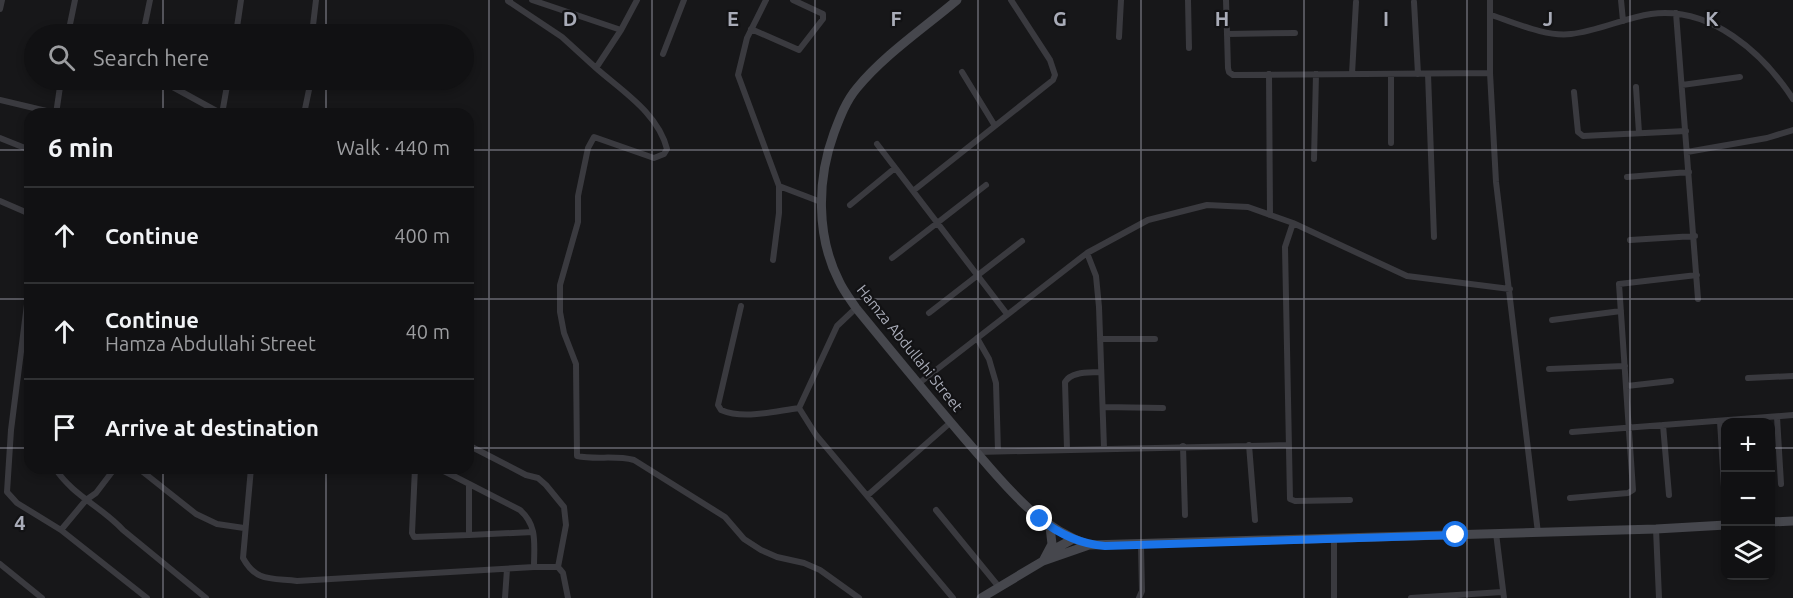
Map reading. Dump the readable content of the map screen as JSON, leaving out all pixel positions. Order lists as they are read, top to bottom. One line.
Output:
{"streets":{"main road":["Hamza Abdullahi Street"]},"page":{"search":"Search here","heading":["6 min","Walk · 440 m"],"list":[["Continue","400 m"],["Continue","Hamza Abdullahi Street","40 m"],"Arrive at destination"],"map_buttons":["+","−"]},"grid":{"columns":["D","E","F","G","H","I","J","K"],"rows":["4"]}}
